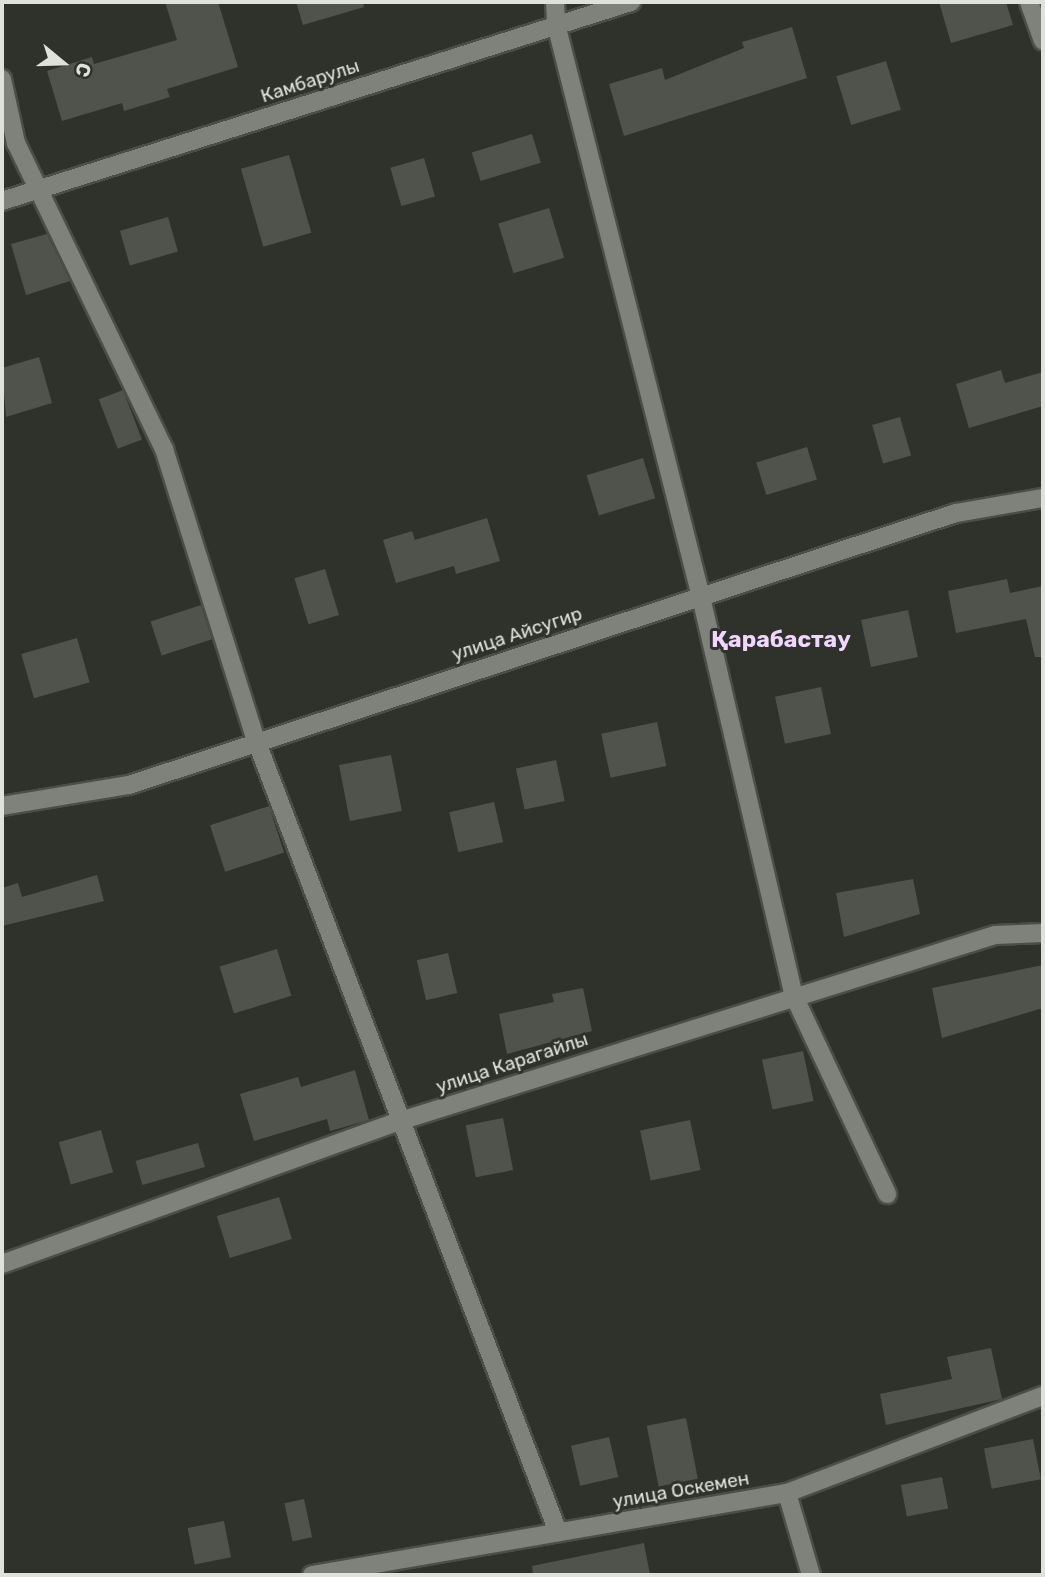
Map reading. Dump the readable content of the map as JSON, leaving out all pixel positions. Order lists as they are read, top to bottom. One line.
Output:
{"streets":{"street":["Камбарулы","улица Айсугир","улица Карагайлы","улица Оскемен"]},"districts":["Қарабастау"],"north":"right"}
